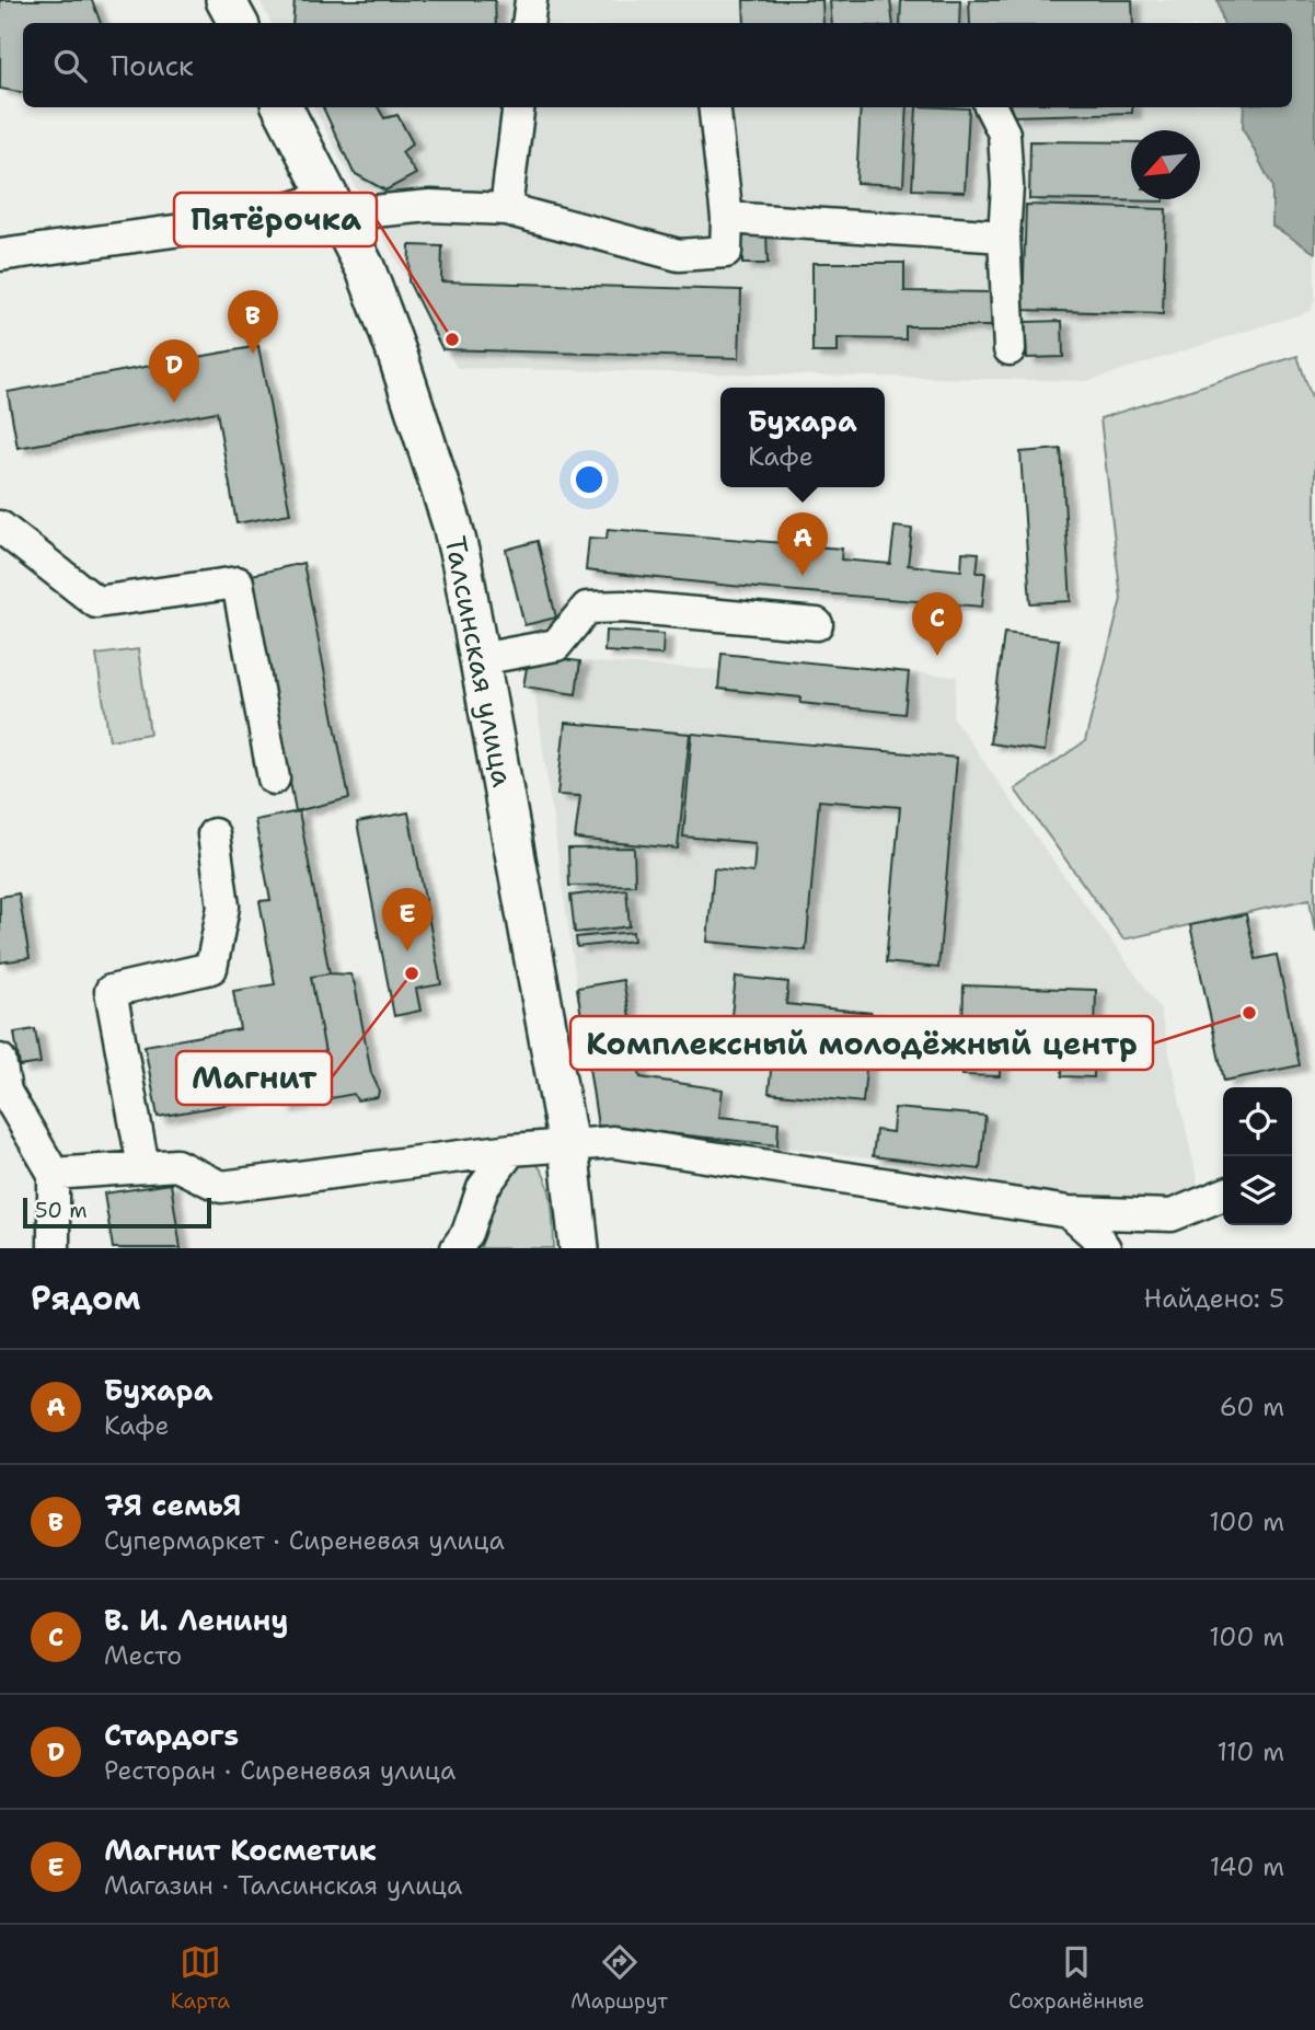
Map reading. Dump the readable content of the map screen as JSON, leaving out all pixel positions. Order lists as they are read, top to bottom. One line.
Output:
{"streets":{"main road":["Талсинская улица"]},"places":["Пятёрочка","Магнит","Комплексный молодёжный центр"],"scale_bar":"50 m","north":"bottom left","page":{"search":"Поиск","pins":["B","D","A","C","E"],"popup":["Бухара","Кафе"],"scale":"50 m","heading":["Рядом","Найдено: 5"],"list":[{"mark":"A","name":"Бухара","note":"Кафе","value":"60 m"},{"mark":"B","name":"7Я семьЯ","note":"Супермаркет · Сиреневая улица","value":"100 m"},{"mark":"C","name":"В. И. Ленину","note":"Место","value":"100 m"},{"mark":"D","name":"Стардогs","note":"Ресторан · Сиреневая улица","value":"110 m"},{"mark":"E","name":"Магнит Косметик","note":"Магазин · Талсинская улица","value":"140 m"}],"nav":["Карта","Маршрут","Сохранённые"]}}
